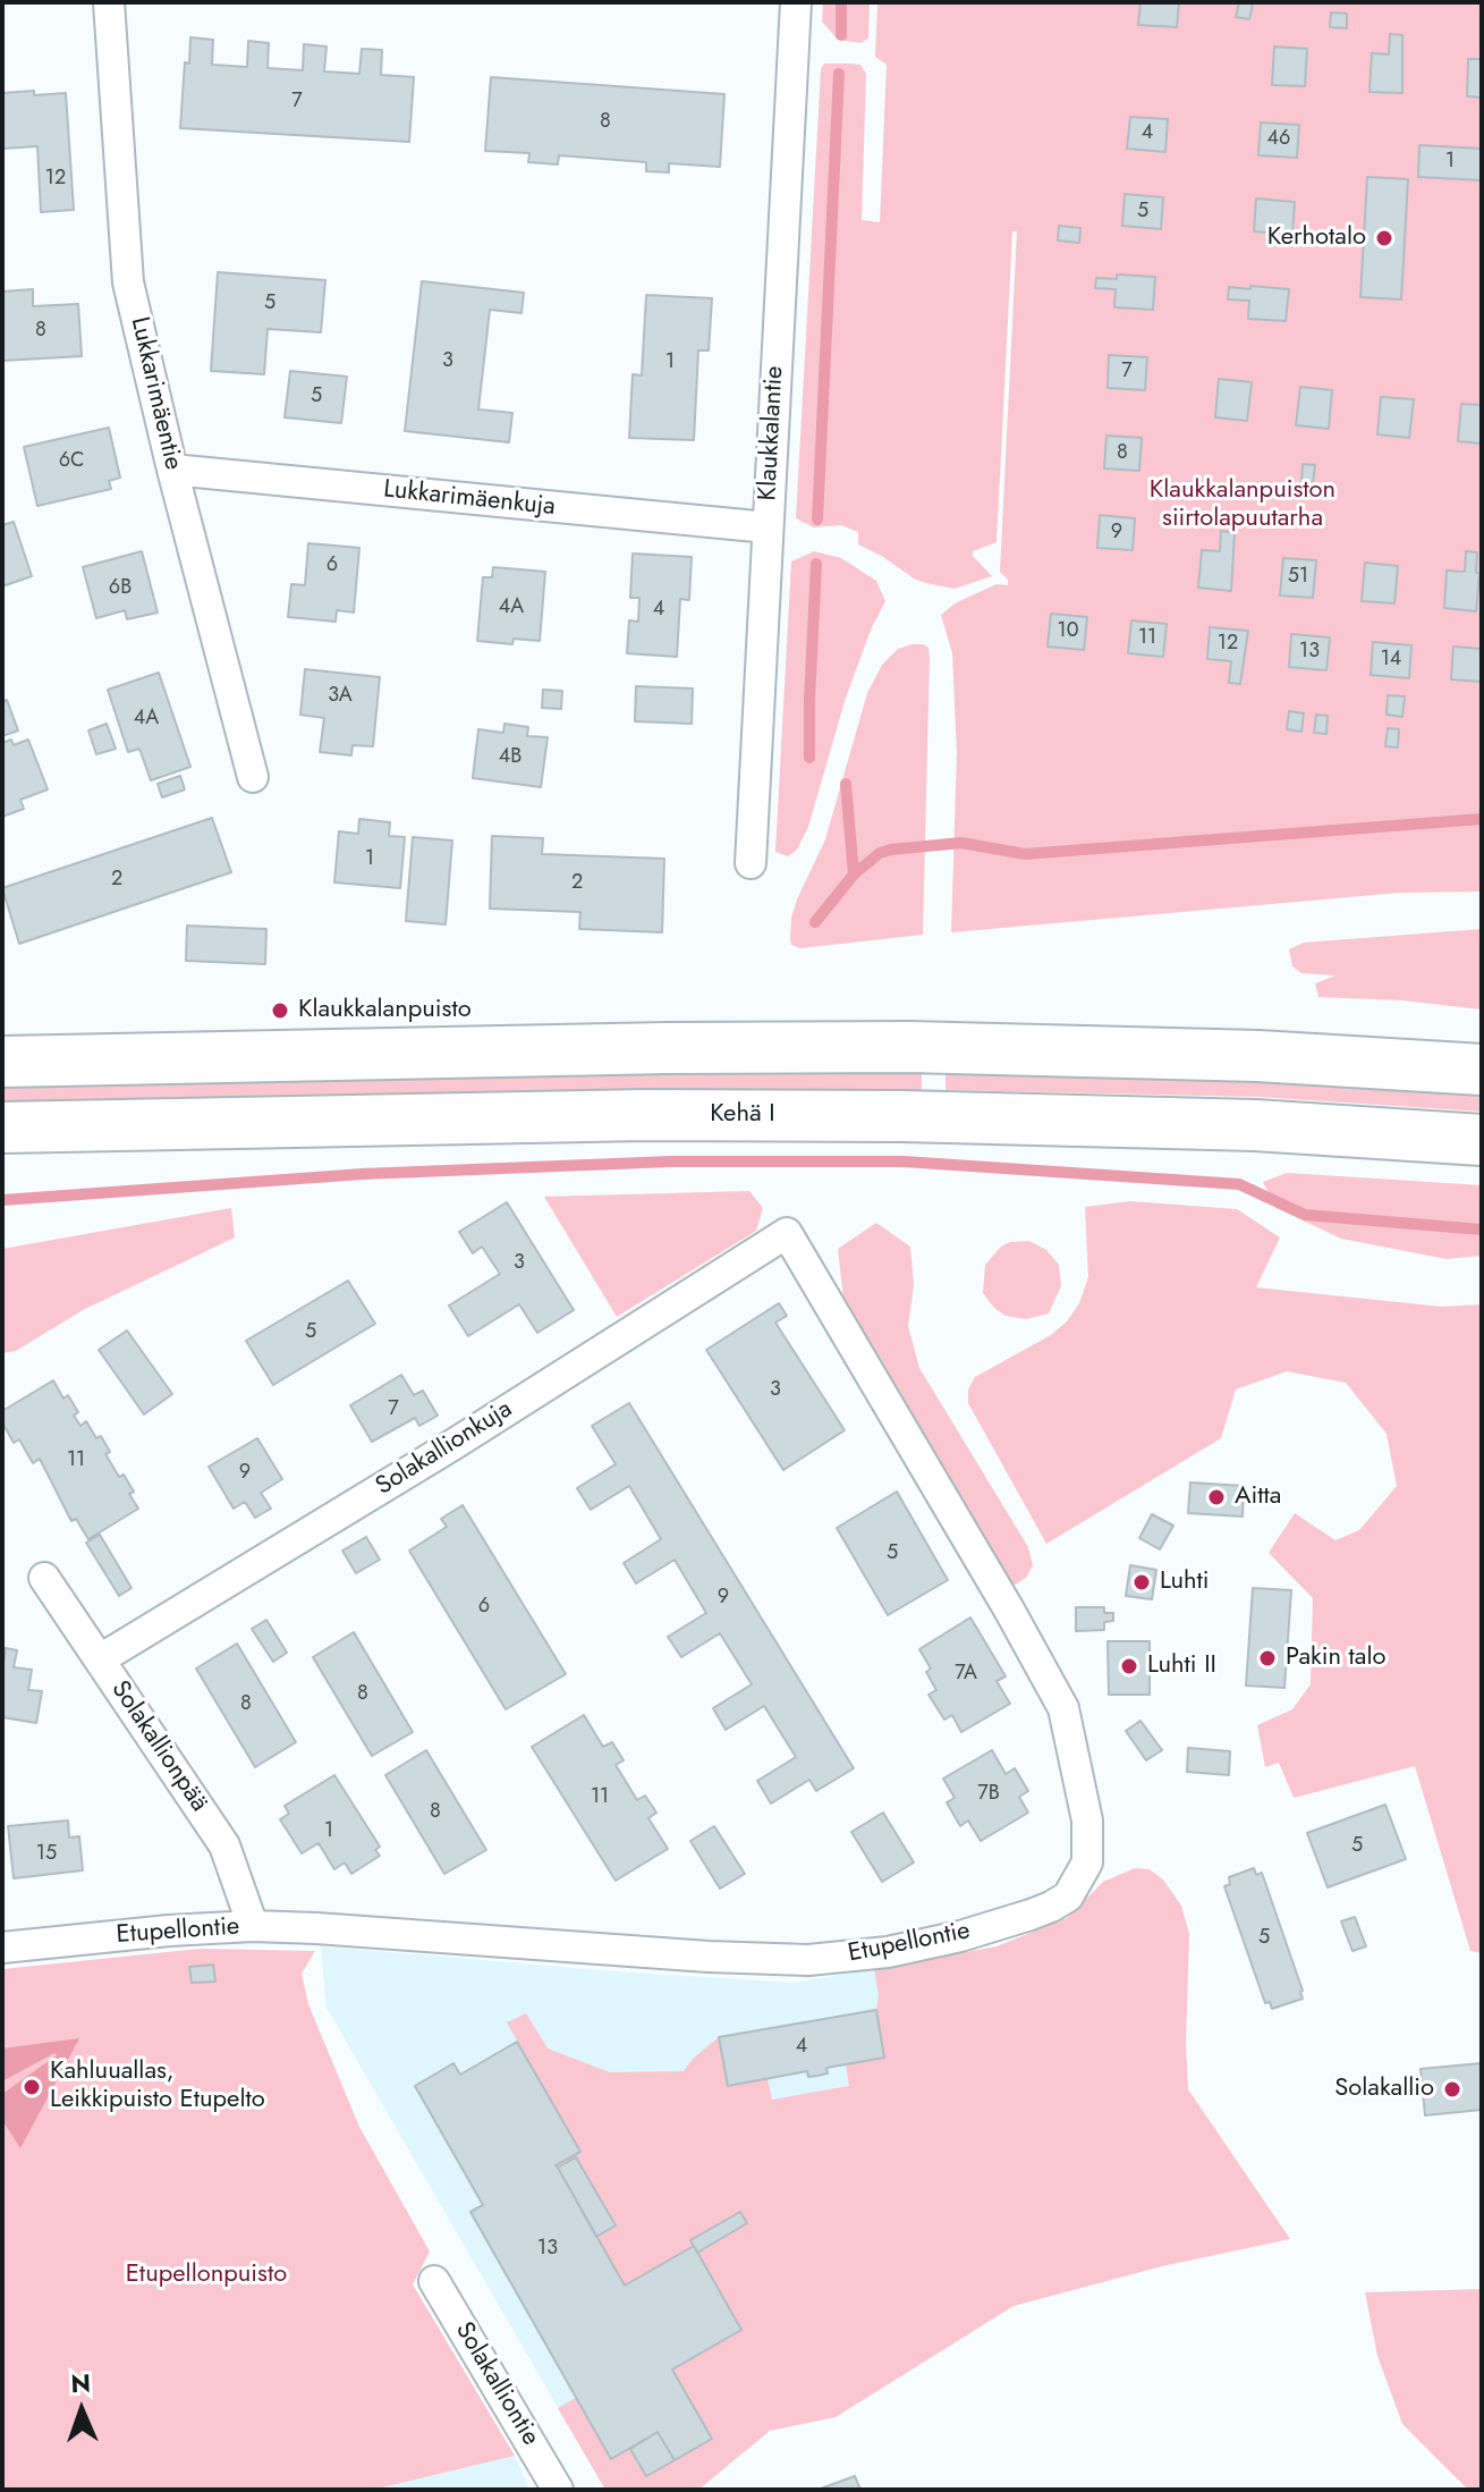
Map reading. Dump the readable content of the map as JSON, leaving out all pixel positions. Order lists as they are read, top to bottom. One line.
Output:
{"streets":{"highway":["Kehä I"],"street":["Lukkarimäentie","Klaukkalantie","Lukkarimäenkuja","Solakallionkuja","Solakallionpää","Etupellontie","Solakalliontie"]},"crossings":[["Lukkarimäentie","Lukkarimäenkuja"],["Klaukkalantie","Lukkarimäenkuja"],["Solakallionkuja","Solakallionpää"],["Solakallionkuja","Etupellontie"],["Solakallionpää","Etupellontie"]],"parks":["Klaukkalanpuiston siirtolapuutarha","Etupellonpuisto"],"places":["Kerhotalo","Klaukkalanpuisto","Aitta","Luhti","Pakin talo","Luhti II","Kahluuallas, Leikkipuisto Etupelto","Solakallio"],"house_numbers":["7","8","4","46","1","12","5","5","8","3","1","7","5","8","6C","9","6","51","6B","4A","4","10","11","12","13","14","3A","4A","4B","1","2","2","3","5","3","7","11","9","5","9","6","7A","8","8","7B","11","8","1","5","15","5","4","13"],"north":"top"}
